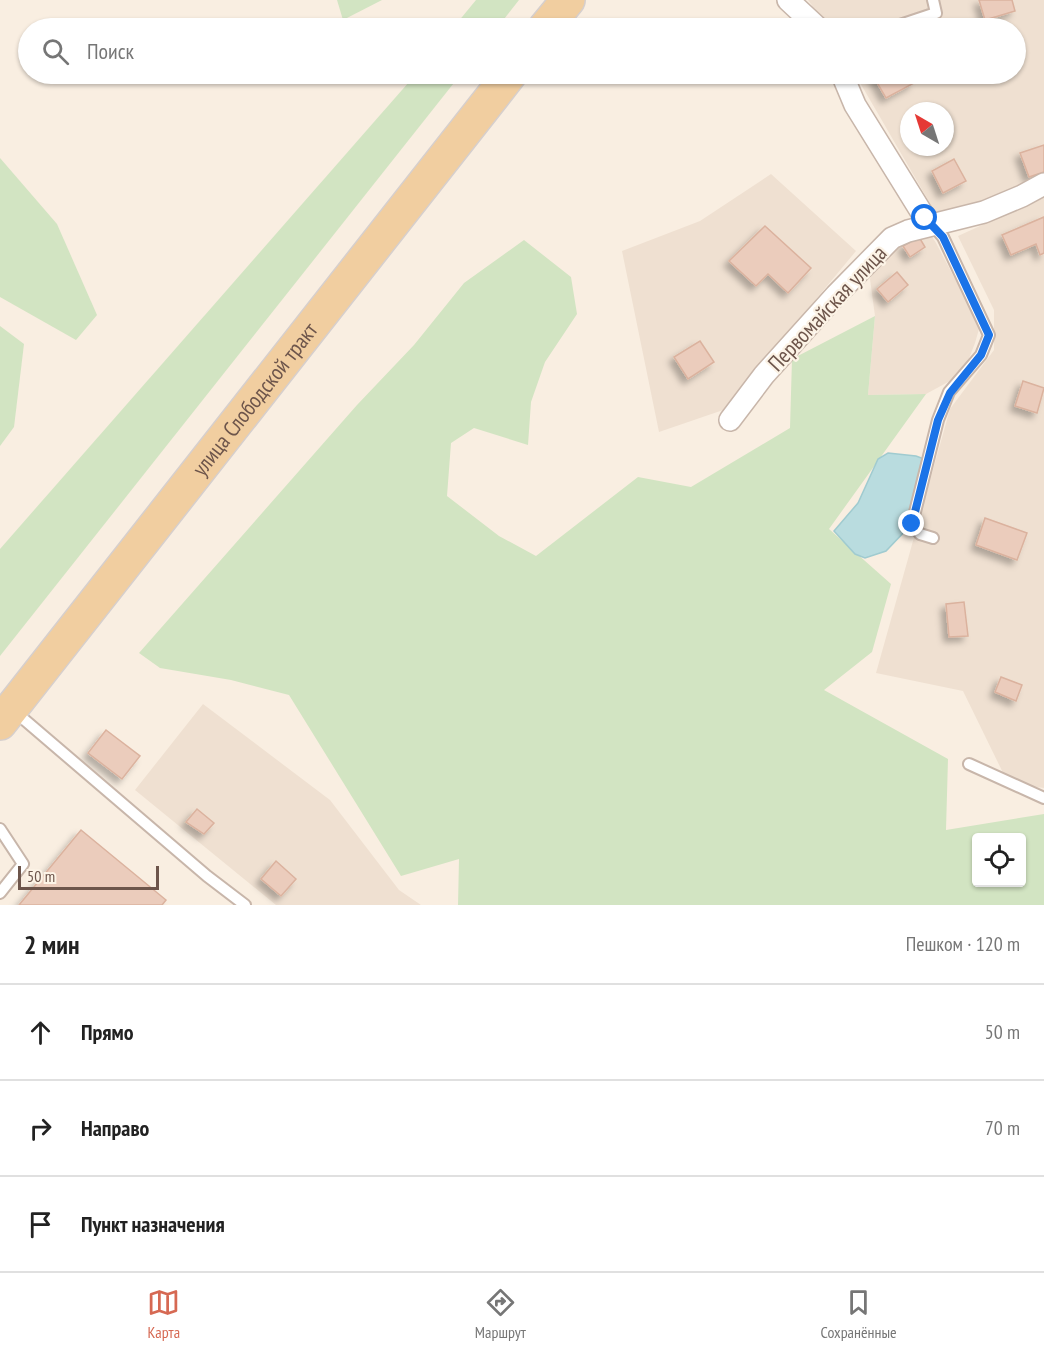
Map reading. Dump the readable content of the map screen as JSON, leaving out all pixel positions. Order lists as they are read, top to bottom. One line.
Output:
{"streets":{"main road":["улица Слободской тракт"],"street":["Первомайская улица"]},"scale_bar":"50 m","north":"top left","page":{"search":"Поиск","scale":"50 m","heading":["2 мин","Пешком · 120 m"],"list":[["Прямо","50 m"],["Направо","70 m"],"Пункт назначения"],"nav":["Карта","Маршрут","Сохранённые"]}}
